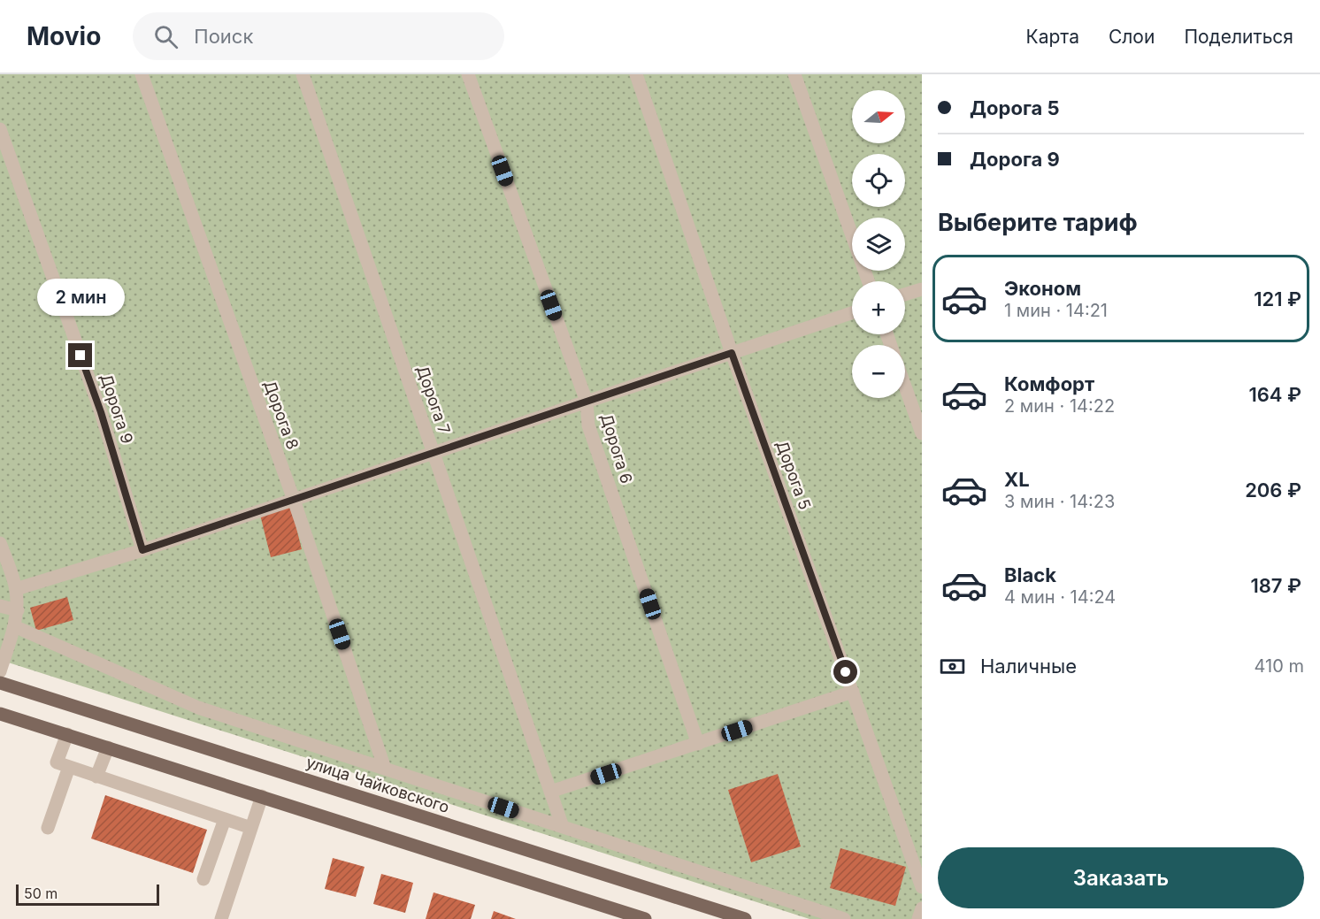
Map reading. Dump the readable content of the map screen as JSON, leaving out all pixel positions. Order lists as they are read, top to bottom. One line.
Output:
{"streets":{"main road":["улица Чайковского"],"street":["Дорога 7","Дорога 9","Дорога 8","Дорога 6","Дорога 5"]},"scale_bar":"50 m","north":"right","page":{"header":"Movio","search":"Поиск","nav":["Карта","Слои","Поделиться"],"banner":["Дорога 5","Дорога 9"],"map_buttons":["+","−"],"heading":"Выберите тариф","list":[{"name":"Эконом","note":"1 мин · 14:21","value":"121 ₽"},{"name":"Комфорт","note":"2 мин · 14:22","value":"164 ₽"},{"name":"XL","note":"3 мин · 14:23","value":"206 ₽"},{"name":"Black","note":"4 мин · 14:24","value":"187 ₽"}],"bubble":"2 мин","pay":["Наличные","410 m"],"buttons":"Заказать","scale":"50 m"}}
